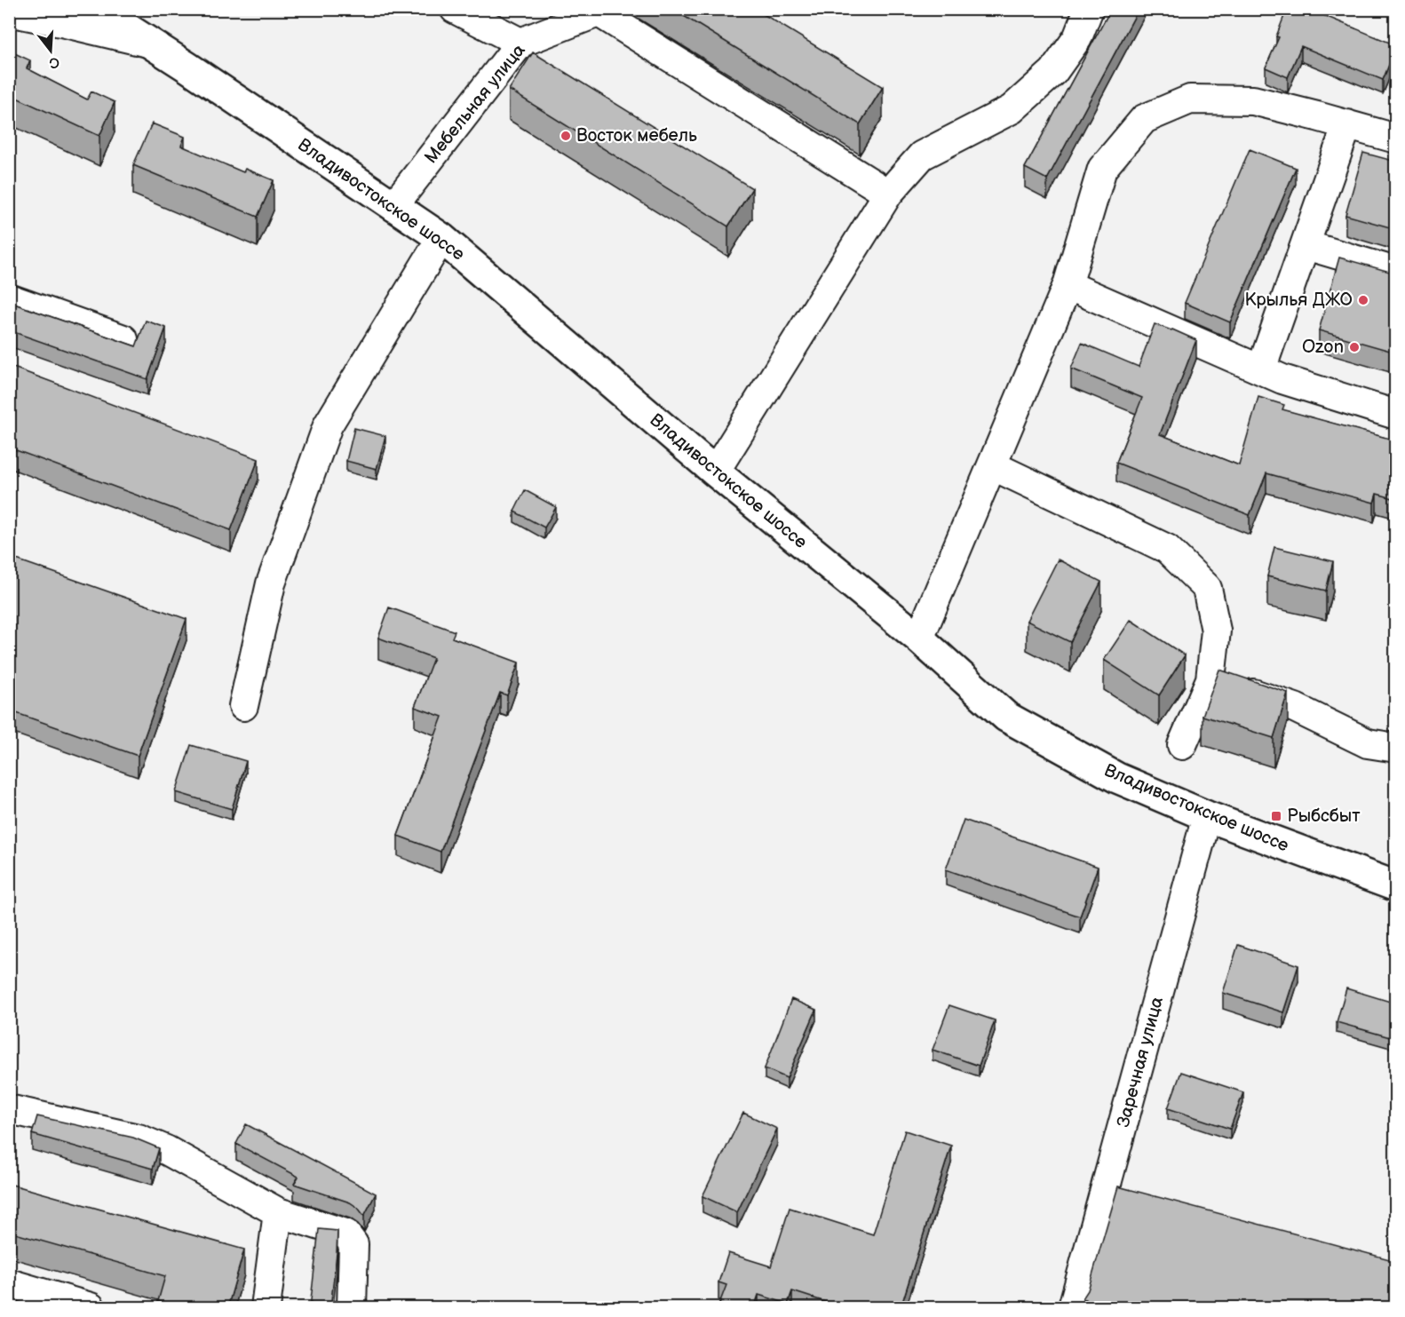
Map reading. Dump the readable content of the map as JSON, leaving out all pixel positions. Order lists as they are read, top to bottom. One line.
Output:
{"streets":{"highway":["Владивостокское шоссе"],"street":["Мебельная улица","Заречная улица"]},"crossings":[["Мебельная улица","Владивостокское шоссе"],["Владивостокское шоссе","Заречная улица"]],"places":{"other":["Восток мебель","Крылья ДЖО","Ozon"],"transit":["Рыбсбыт"]},"north":"bottom"}
